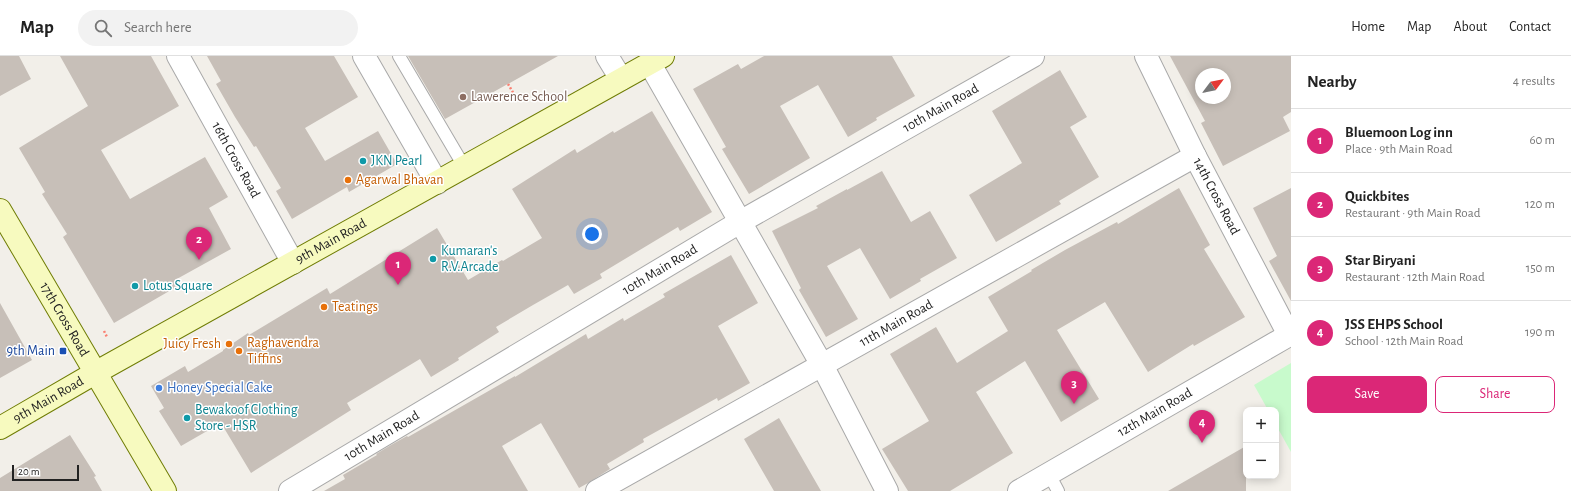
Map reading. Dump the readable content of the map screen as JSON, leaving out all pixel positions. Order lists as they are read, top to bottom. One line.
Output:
{"streets":{"street":["10th Main Road","16th Cross Road","14th Cross Road","9th Main Road","17th Cross Road","11th Main Road","12th Main Road"]},"crossings":[["16th Cross Road","9th Main Road"],["14th Cross Road","11th Main Road"],["14th Cross Road","12th Main Road"],["9th Main Road","17th Cross Road"]],"places":{"other":["Lawerence School","JKN Pearl","Agarwal Bhavan","Kumaran's R.V.Arcade","Lotus Square","Teatings","Juicy Fresh","Raghavendra Tiffins","Honey Special Cake","Bewakoof Clothing Store - HSR"],"transit":["9th Main"]},"scale_bar":"20 m","north":"top right","page":{"header":"Map","search":"Search here","nav":["Home","Map","About","Contact"],"heading":["Nearby","4 results"],"list":[{"mark":"1","name":"Bluemoon Log inn","note":"Place · 9th Main Road","value":"60 m"},{"mark":"2","name":"Quickbites","note":"Restaurant · 9th Main Road","value":"120 m"},{"mark":"3","name":"Star Biryani","note":"Restaurant · 12th Main Road","value":"150 m"},{"mark":"4","name":"JSS EHPS School","note":"School · 12th Main Road","value":"190 m"}],"pins":["2","1","3","4"],"buttons":["Save","Share"],"map_buttons":["+","−"],"scale":"20 m"}}
